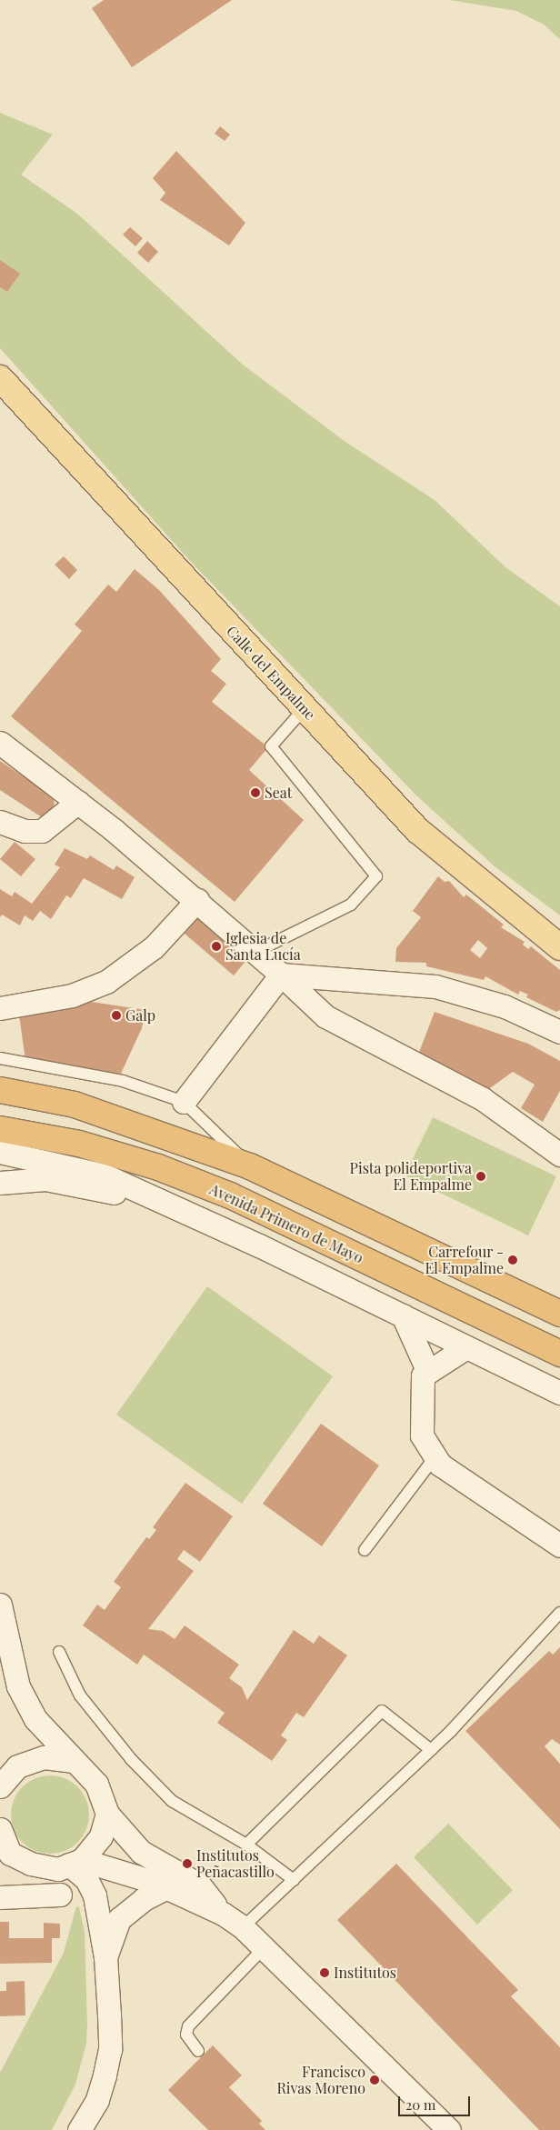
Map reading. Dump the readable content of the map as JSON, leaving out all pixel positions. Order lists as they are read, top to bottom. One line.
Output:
{"streets":{"highway":["Avenida Primero de Mayo"],"main road":["Calle del Empalme"]},"places":["Seat","Iglesia de Santa Lucía","Galp","Pista polideportiva El Empalme","Carrefour - El Empalme","Institutos Peñacastillo","Institutos","Francisco Rivas Moreno"],"scale_bar":"20 m"}
